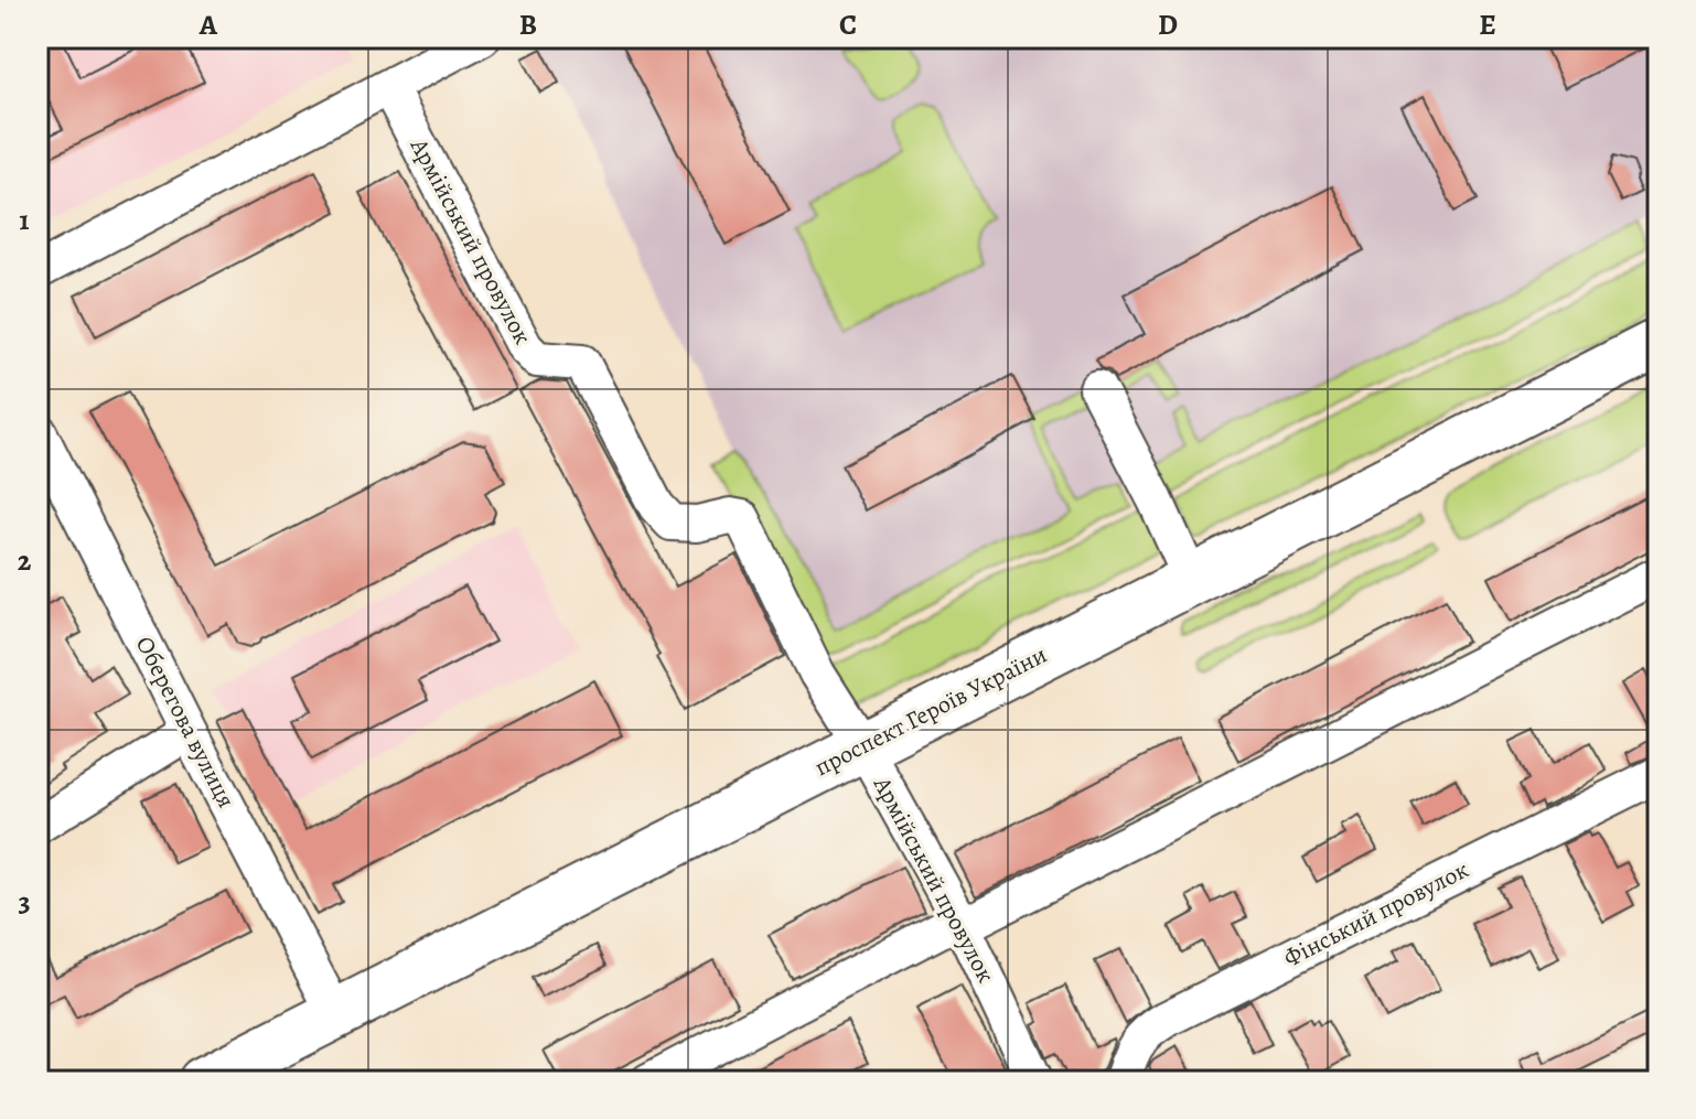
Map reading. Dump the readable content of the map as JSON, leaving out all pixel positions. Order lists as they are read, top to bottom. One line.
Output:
{"streets":{"highway":["проспект Героїв України"],"street":["Армійський провулок","Оберегова вулиця","Фінський провулок"]},"crossings":[["Армійський провулок","проспект Героїв України"],["проспект Героїв України","Оберегова вулиця"]],"grid":{"columns":["A","B","C","D","E"],"rows":["1","2","3"]}}
